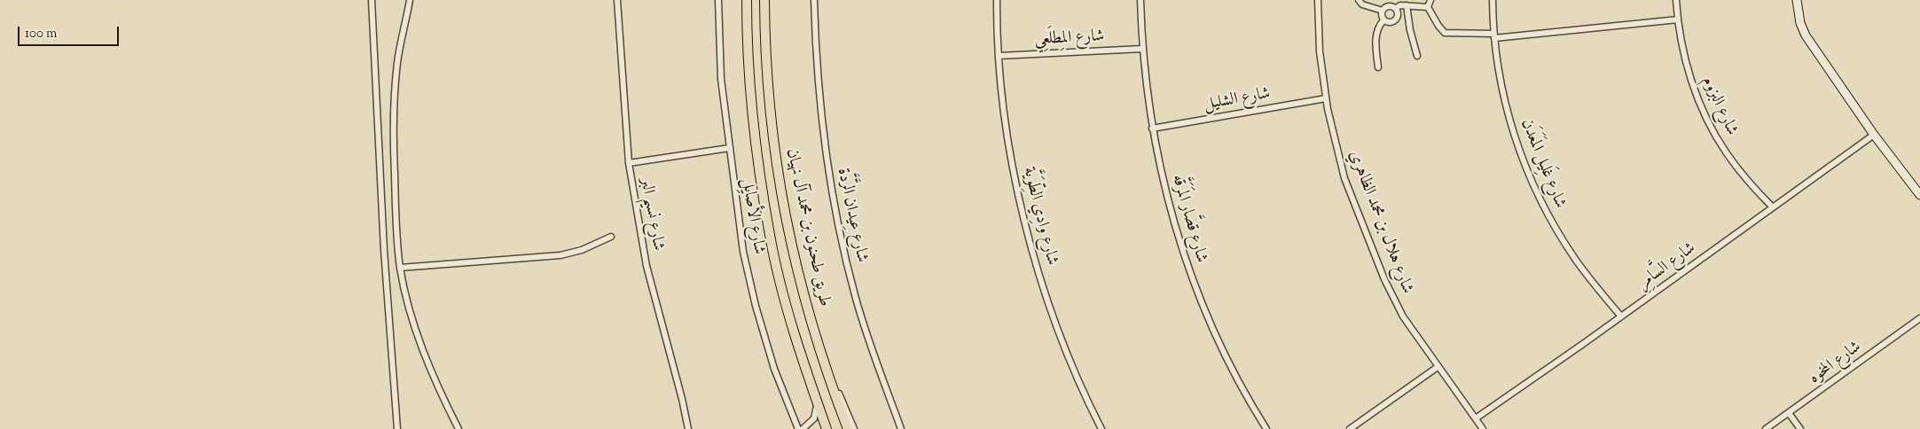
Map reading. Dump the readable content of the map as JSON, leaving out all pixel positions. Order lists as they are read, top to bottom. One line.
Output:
{"streets":{"main road":["طريق طحنون بن محمد آل نهيان"],"street":["شارع المِطلَعِي","شارع الشليل","شارع البزوم","شارع غَلِيل المَعَدَن","شارع نسيم البر","شارع عِيدان الرَّدَّة","شارع الأصايِل","شارع وادِي الطِّوَيَّة","شارع قصَّار المَرَقَّه","شارع هلال بن محمد الظاهري","شارع السَّامِر","شارع المخوه"]},"crossings":[["شارع المِطلَعِي","شارع وادِي الطِّوَيَّة"],["شارع المِطلَعِي","شارع قصَّار المَرَقَّه"],["شارع الشليل","شارع قصَّار المَرَقَّه"],["شارع الشليل","شارع هلال بن محمد الظاهري"],["شارع البزوم","شارع السَّامِر"],["شارع غَلِيل المَعَدَن","شارع السَّامِر"],["شارع هلال بن محمد الظاهري","شارع السَّامِر"]],"scale_bar":"100 m"}
